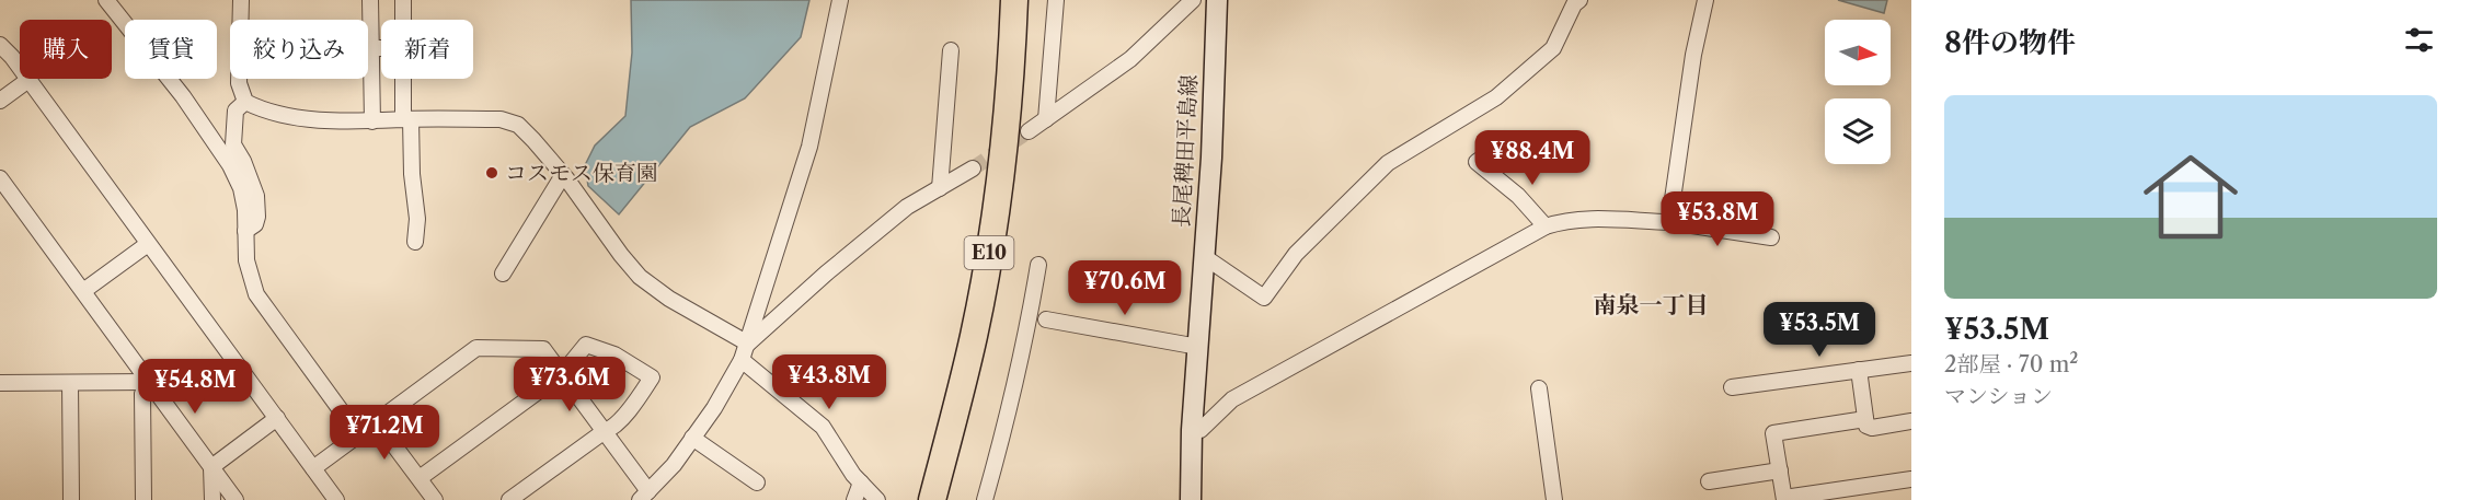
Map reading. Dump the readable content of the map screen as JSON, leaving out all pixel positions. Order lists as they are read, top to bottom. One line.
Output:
{"streets":{"highway":["E10"],"main road":["長尾稗田平島線"]},"districts":["南泉一丁目"],"places":["コスモス保育園"],"north":"right","page":{"heading":"8件の物件","chip":["購入","賃貸","絞り込み","新着"],"list":[{"name":"¥53.5M","note":"2部屋 · 70 m² · マンション"}],"price":["¥88.4M","¥53.8M","¥70.6M","¥53.5M","¥43.8M","¥73.6M","¥54.8M","¥71.2M"]}}
